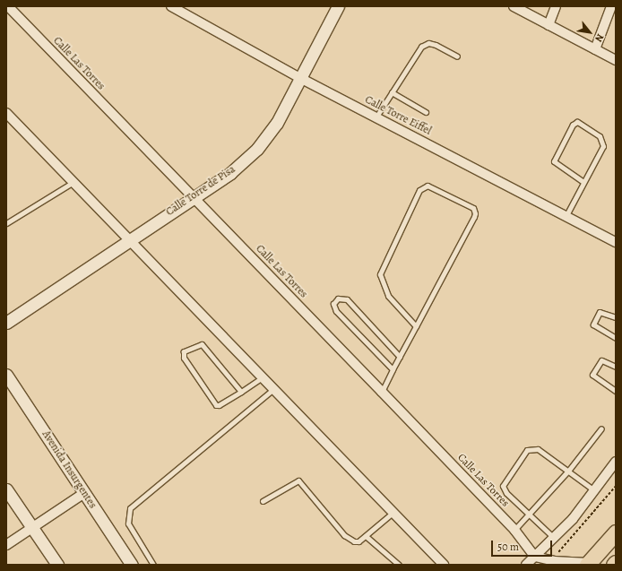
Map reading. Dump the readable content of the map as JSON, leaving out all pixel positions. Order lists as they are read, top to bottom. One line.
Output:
{"streets":{"street":["Calle Las Torres","Calle Torre Eiffel","Calle Torre de Pisa","Avenida Insurgentes"]},"crossings":[["Calle Las Torres","Calle Torre de Pisa"],["Calle Torre Eiffel","Calle Torre de Pisa"]],"scale_bar":"50 m","north":"bottom right"}
